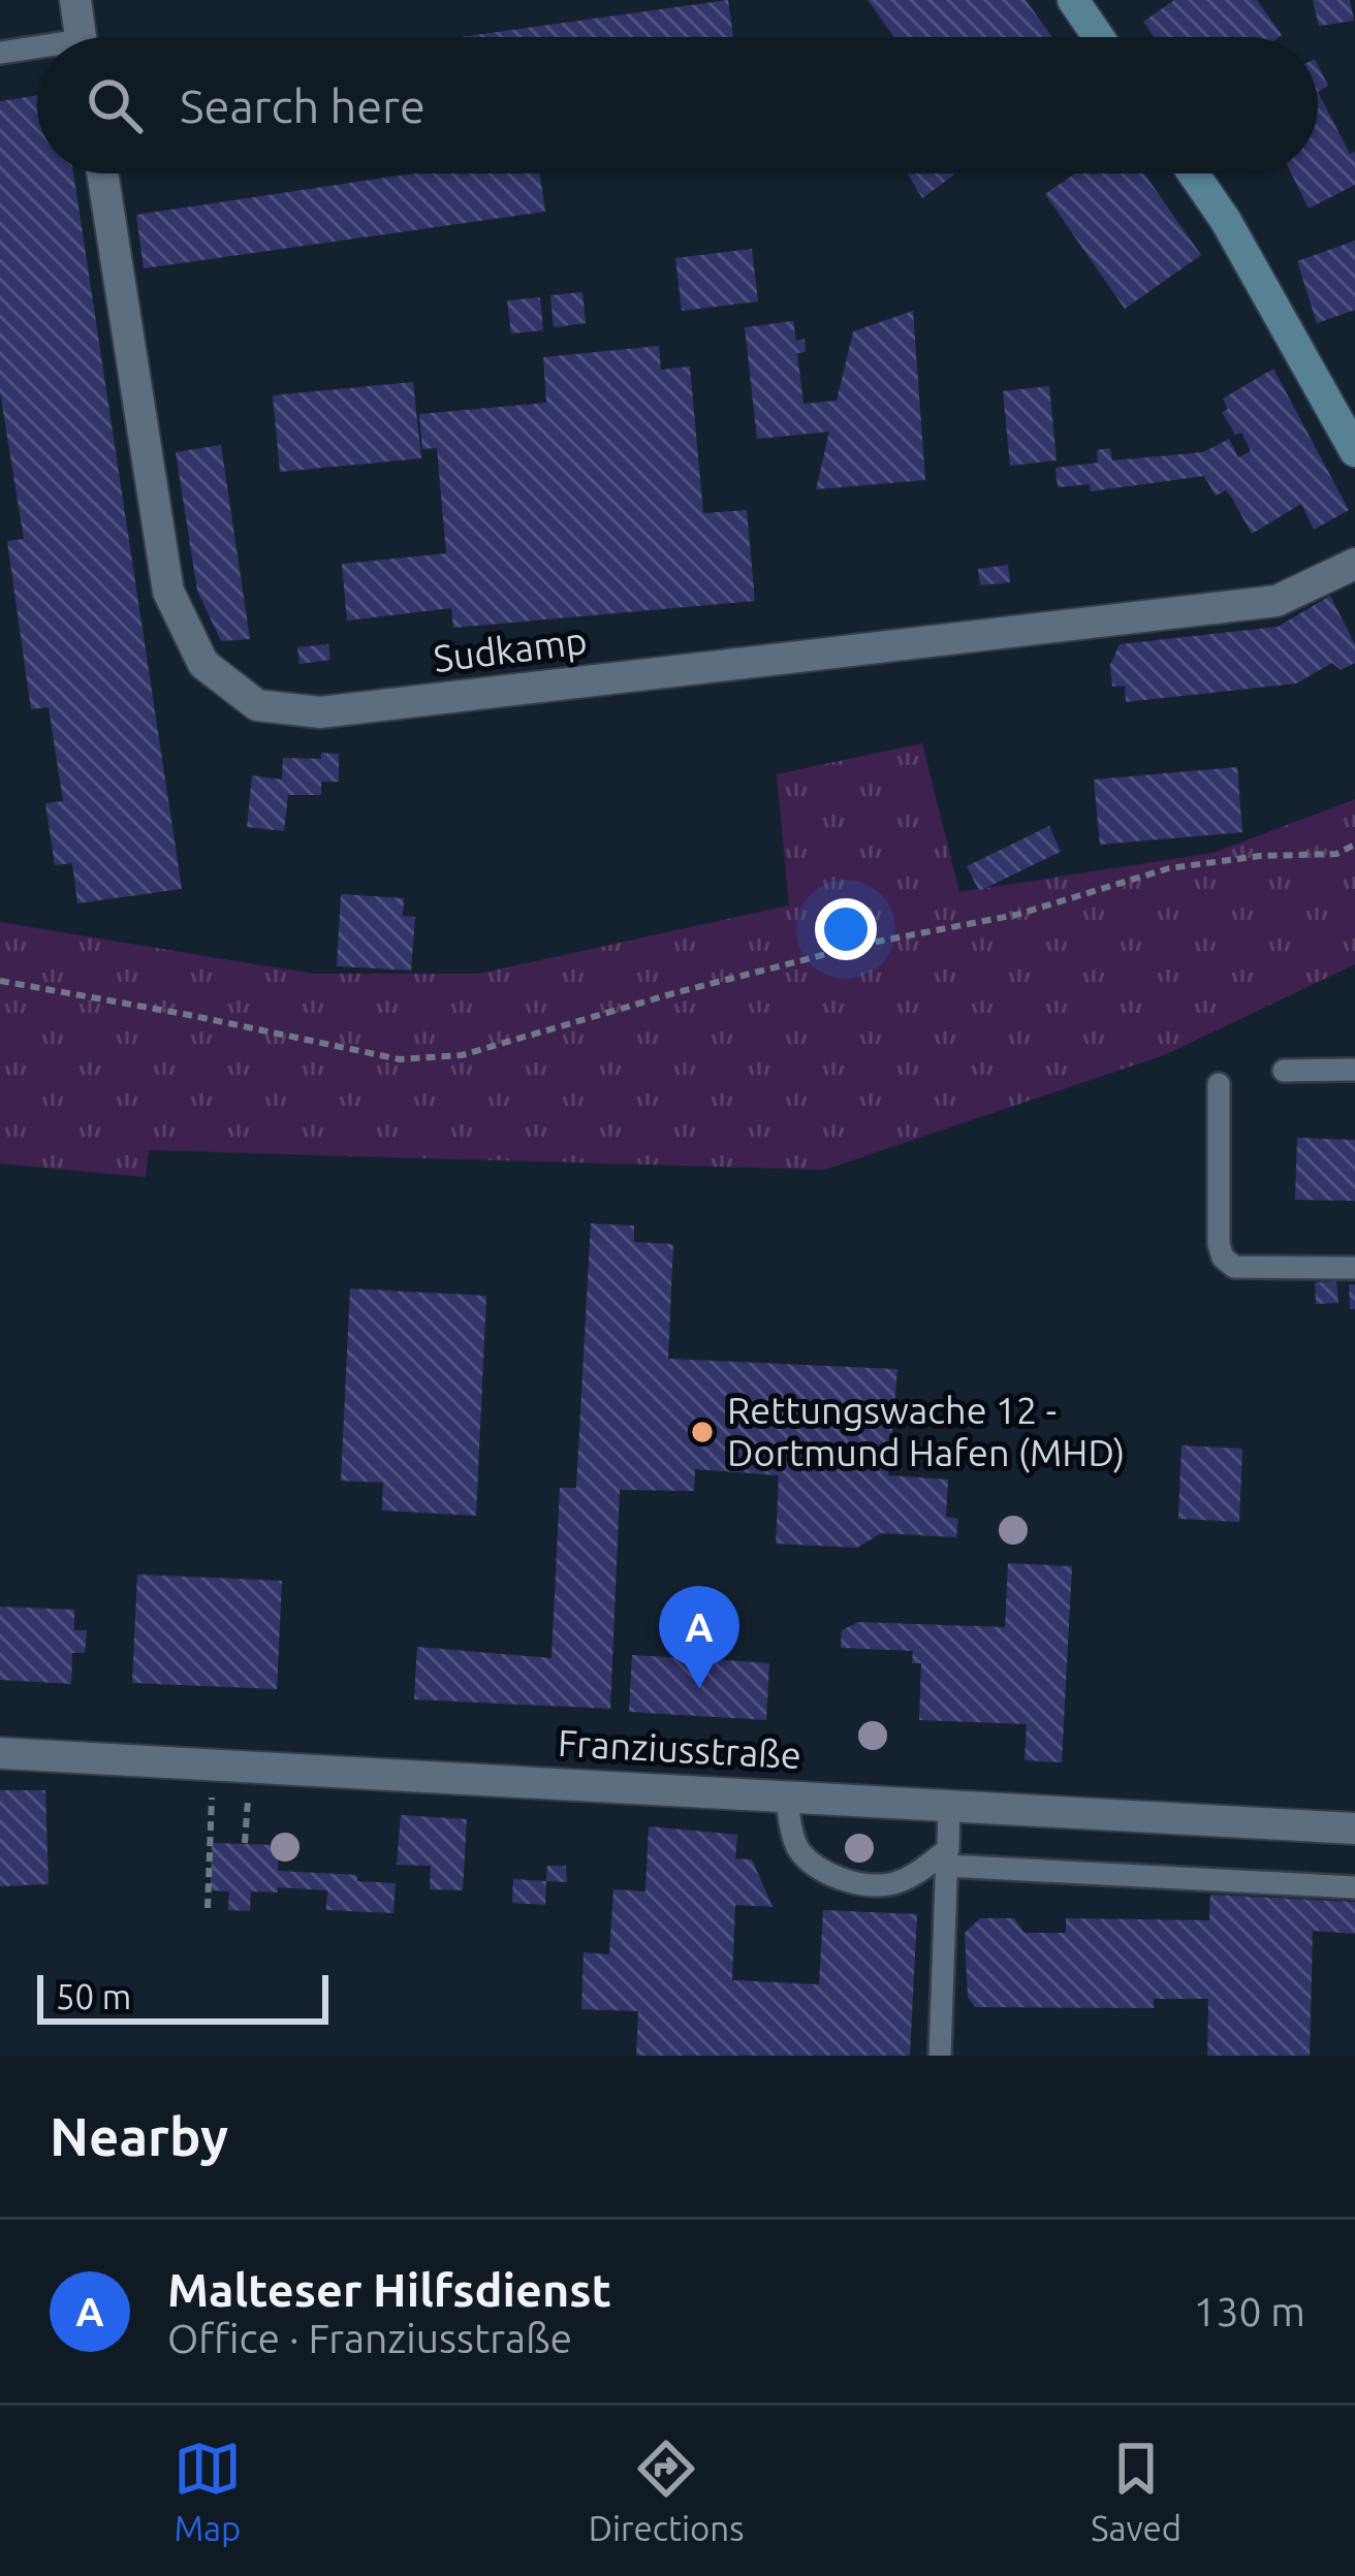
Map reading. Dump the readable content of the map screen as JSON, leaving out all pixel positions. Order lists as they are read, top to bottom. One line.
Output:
{"streets":{"street":["Sudkamp","Franziusstraße"]},"places":["Rettungswache 12 - Dortmund Hafen (MHD)"],"scale_bar":"50 m","page":{"search":"Search here","pins":"A","scale":"50 m","heading":"Nearby","list":[{"mark":"A","name":"Malteser Hilfsdienst","note":"Office · Franziusstraße","value":"130 m"}],"nav":["Map","Directions","Saved"]}}
